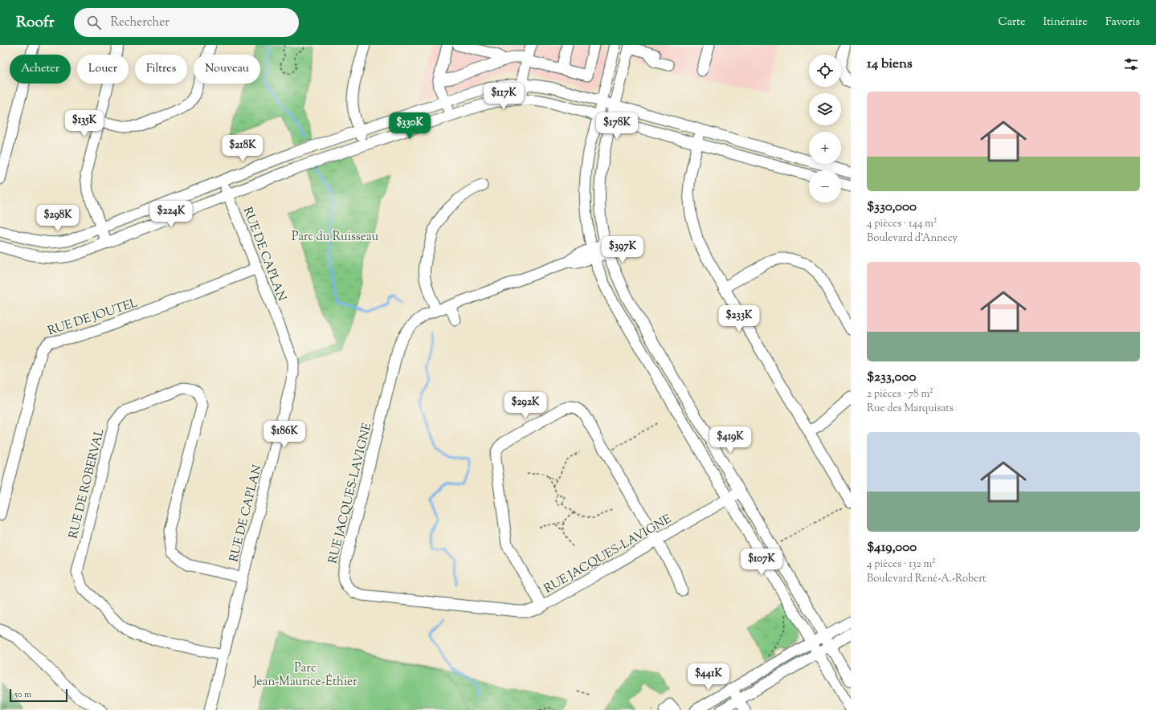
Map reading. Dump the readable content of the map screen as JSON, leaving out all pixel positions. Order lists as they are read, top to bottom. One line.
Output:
{"streets":{"street":["RUE DE CAPLAN","RUE DE JOUTEL","RUE DE ROBERVAL","RUE JACQUES-LAVIGNE"]},"crossings":[["RUE DE CAPLAN","RUE DE JOUTEL"],["RUE DE CAPLAN","RUE DE ROBERVAL"]],"parks":["Parc du Ruisseau","Parc Jean-Maurice-Éthier"],"scale_bar":"50 m","page":{"header":"Roofr","search":"Rechercher","nav":["Carte","Itinéraire","Favoris"],"heading":"14 biens","map_buttons":["+","−"],"chip":["Acheter","Louer","Filtres","Nouveau"],"price":["$117K","$135K","$330K","$178K","$218K","$224K","$298K","$397K","$233K","$292K","$186K","$419K","$107K","$441K"],"list":[{"name":"$330,000","note":"4 pièces · 144 m² · Boulevard d'Annecy"},{"name":"$233,000","note":"2 pièces · 78 m² · Rue des Marquisats"},{"name":"$419,000","note":"4 pièces · 132 m² · Boulevard René-A.-Robert"}],"scale":"50 m"}}
